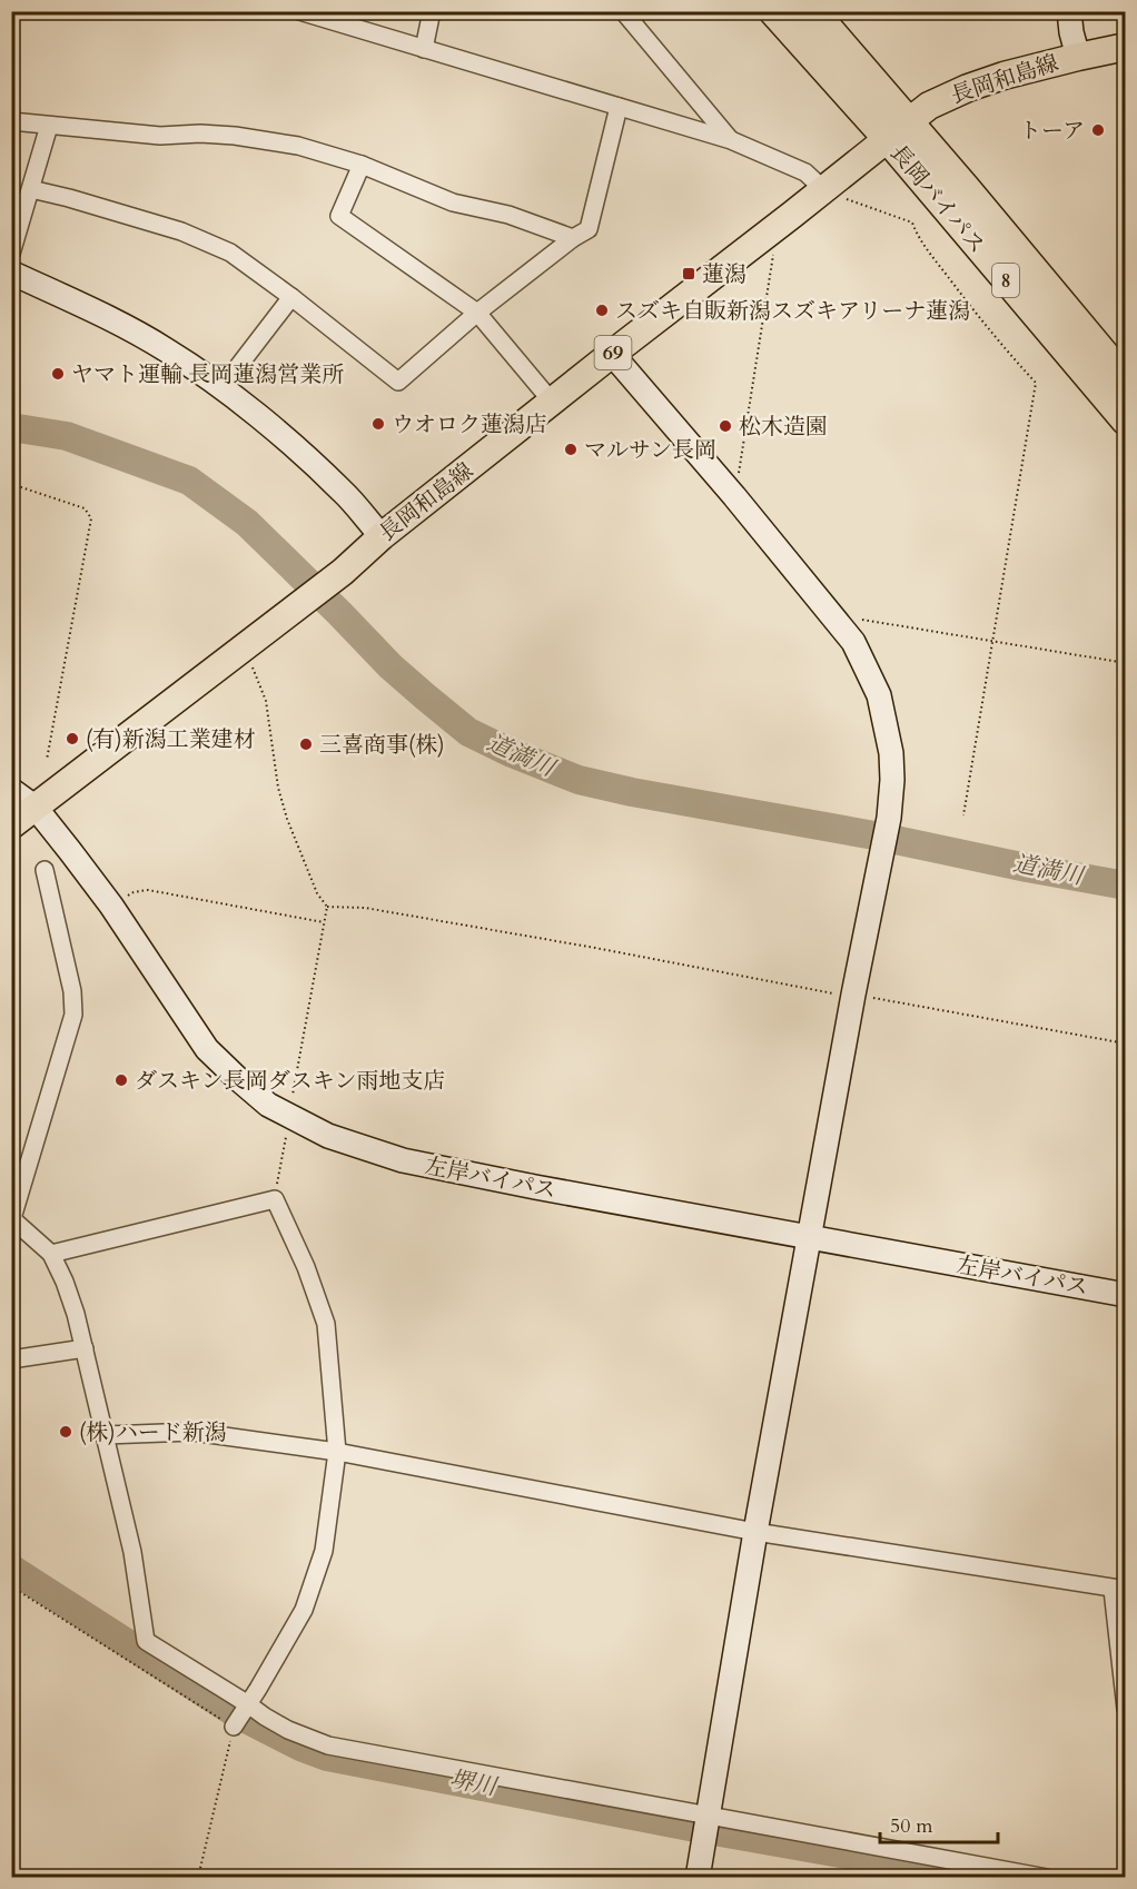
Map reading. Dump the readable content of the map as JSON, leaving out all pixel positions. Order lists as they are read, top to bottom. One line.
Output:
{"streets":{"highway":["長岡バイパス","8"],"main road":["長岡和島線","69"],"street":["左岸バイパス"]},"crossings":[["長岡和島線","長岡バイパス"],["長岡和島線","左岸バイパス"]],"water":["道満川","堺川"],"places":{"other":["トーア","スズキ自販新潟スズキアリーナ蓮潟","ヤマト運輸 長岡蓮潟営業所","ウオロク蓮潟店","松木造園","マルサン長岡","(有)新潟工業建材","三喜商事(株)","ダスキン長岡ダスキン雨地支店","(株)ハード新潟"],"transit":["蓮潟"]},"scale_bar":"50 m"}
